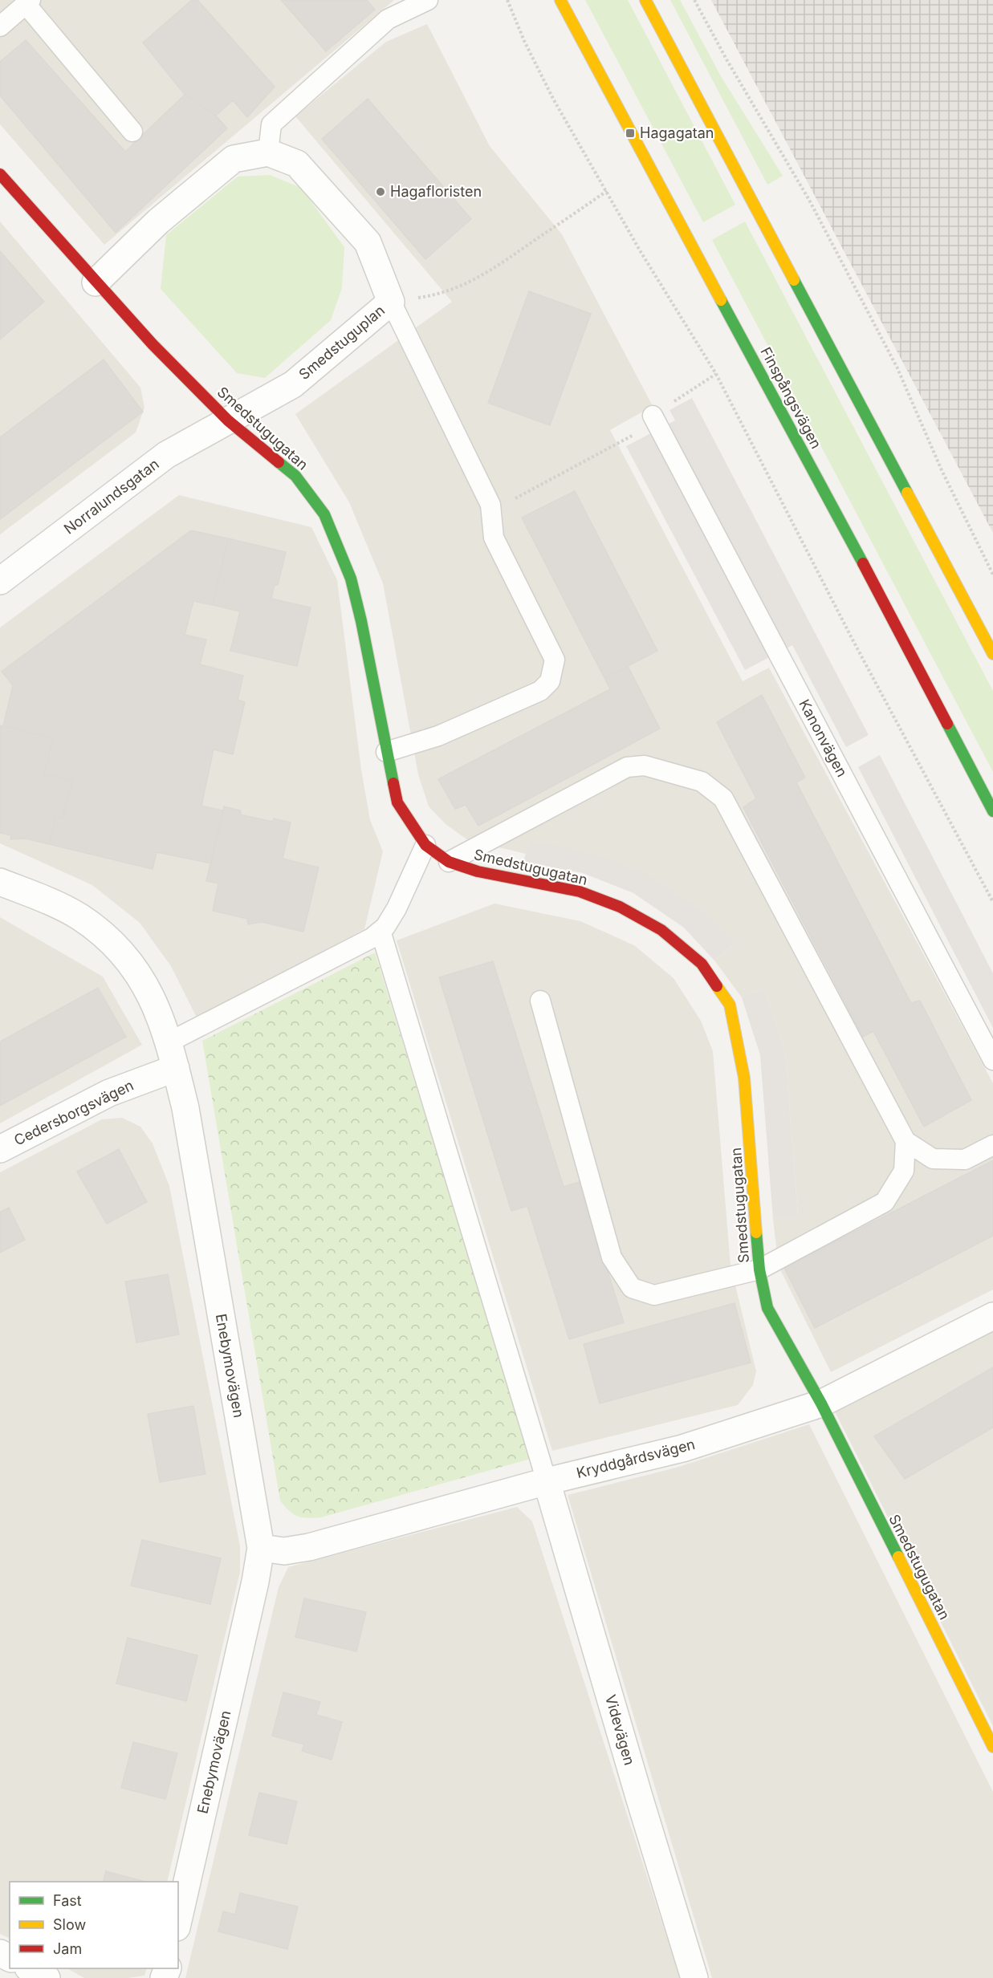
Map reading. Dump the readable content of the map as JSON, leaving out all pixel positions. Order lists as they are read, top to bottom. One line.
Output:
{"streets":{"street":["Smedstuguplan","Finspångsvägen","Smedstugugatan","Norralundsgatan","Cedersborgsvägen","Enebymovägen","Kryddgårdsvägen","Videvägen"],"lane":["Kanonvägen"]},"crossings":[["Smedstuguplan","Smedstugugatan"],["Smedstuguplan","Norralundsgatan"],["Smedstugugatan","Norralundsgatan"],["Smedstugugatan","Kryddgårdsvägen"],["Cedersborgsvägen","Enebymovägen"],["Enebymovägen","Kryddgårdsvägen"],["Kryddgårdsvägen","Videvägen"]],"places":{"transit":["Hagagatan"],"other":["Hagafloristen"]},"legend":["Fast","Slow","Jam"]}
